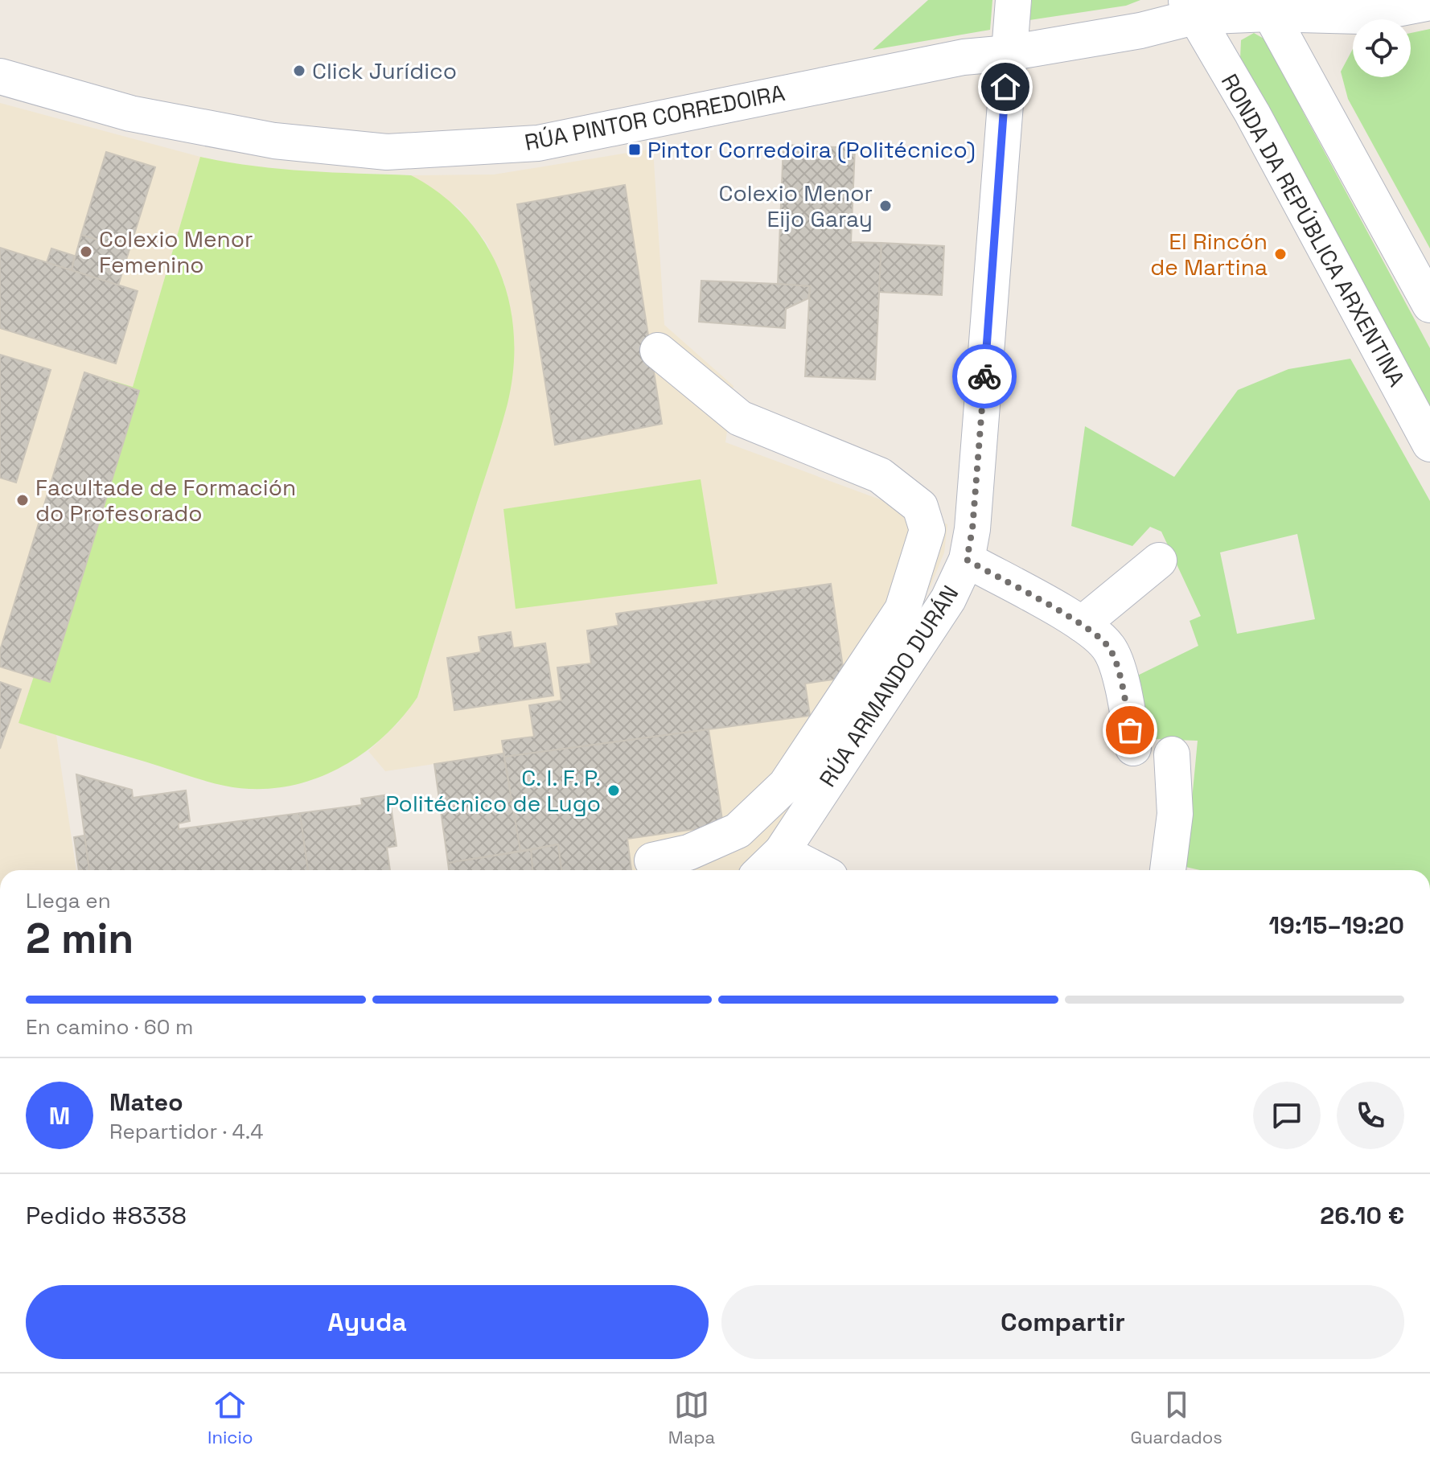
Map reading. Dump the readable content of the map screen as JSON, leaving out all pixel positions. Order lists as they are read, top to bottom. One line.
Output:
{"streets":{"street":["RÚA PINTOR CORREDOIRA","RONDA DA REPÚBLICA ARXENTINA","RÚA ARMANDO DURÁN"]},"crossings":[["RÚA PINTOR CORREDOIRA","RONDA DA REPÚBLICA ARXENTINA"],["RÚA PINTOR CORREDOIRA","RÚA ARMANDO DURÁN"]],"places":{"other":["Click Jurídico","Colexio Menor Eijo Garay","Colexio Menor Femenino","El Rincón de Martina","Facultade de Formación do Profesorado","C. I. F. P. Politécnico de Lugo"],"transit":["Pintor Corredoira (Politécnico)"]},"page":{"heading":["2 min","Llega en","19:15–19:20"],"panel":["Mateo","Repartidor · 4.4","Pedido #8338","26.10 €"],"bar":"En camino · 60 m","round":"M","buttons":["Ayuda","Compartir"],"tabs":["Inicio","Mapa","Guardados"]}}
